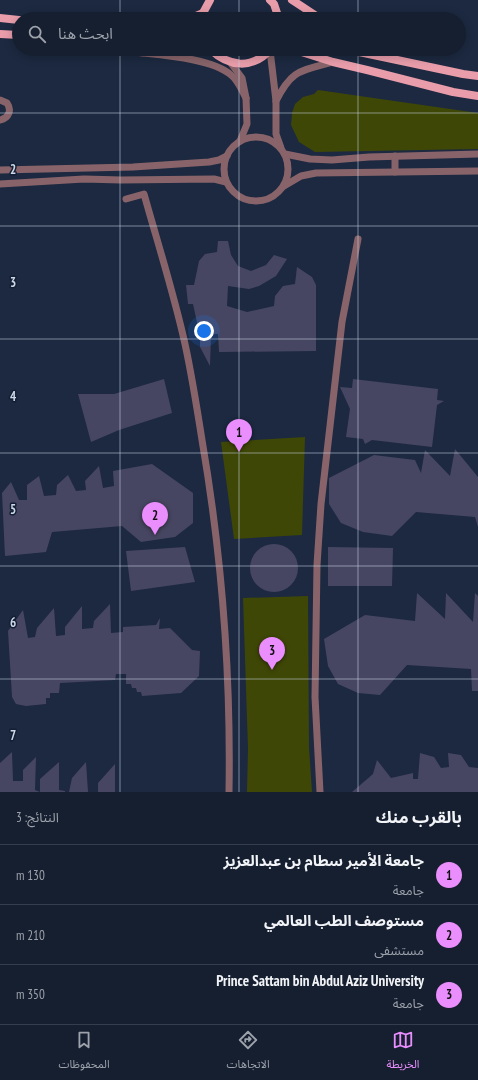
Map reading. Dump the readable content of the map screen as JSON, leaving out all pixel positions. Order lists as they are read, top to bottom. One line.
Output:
{"page":{"search":"ابحث هنا","pins":["1","2","3"],"heading":["بالقرب منك","النتائج: 3"],"list":[{"mark":"1","name":"جامعة الأمير سطام بن عبدالعزيز","note":"جامعة","value":"130 m"},{"mark":"2","name":"مستوصف الطب العالمي","note":"مستشفى","value":"210 m"},{"mark":"3","name":"Prince Sattam bin Abdul Aziz University","note":"جامعة","value":"350 m"}],"nav":["الخريطة","الاتجاهات","المحفوظات"]},"grid":{"rows":["2","3","4","5","6","7"]}}
